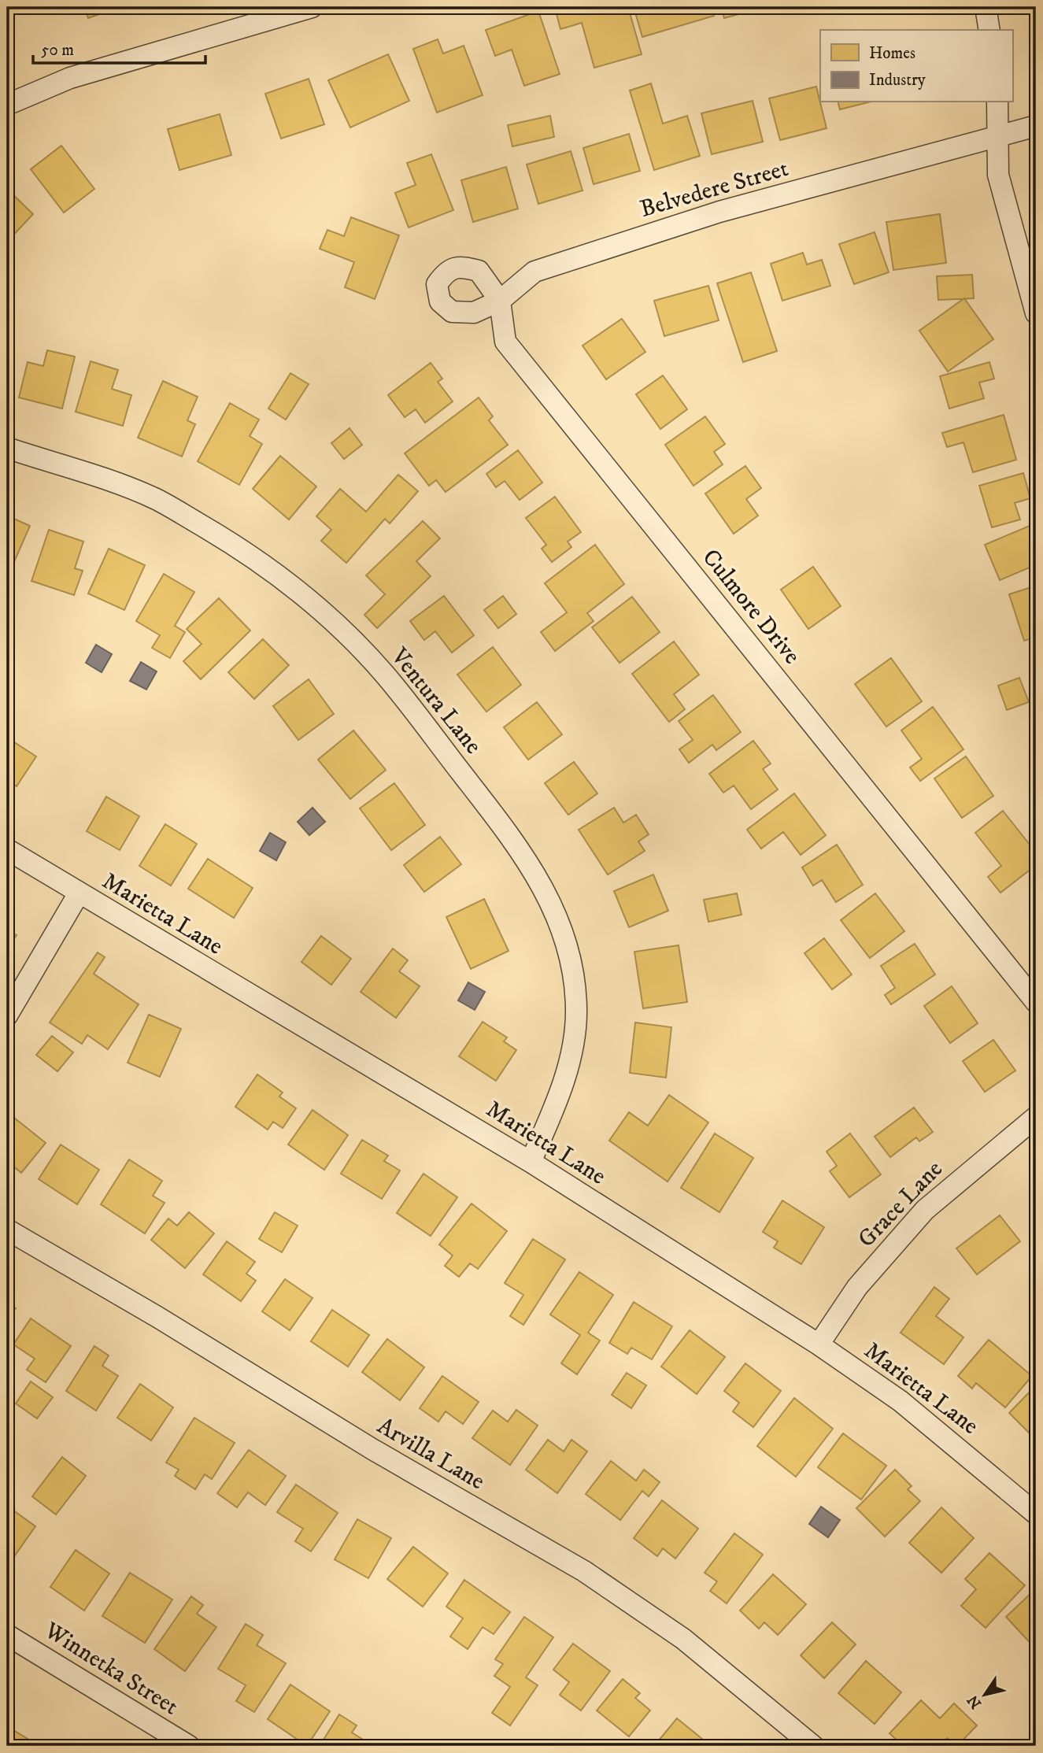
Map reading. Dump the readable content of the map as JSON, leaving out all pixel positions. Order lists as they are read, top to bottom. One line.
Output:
{"streets":{"street":["Belvedere Street","Culmore Drive","Ventura Lane","Marietta Lane","Grace Lane","Arvilla Lane","Winnetka Street"]},"crossings":[["Belvedere Street","Culmore Drive"],["Ventura Lane","Marietta Lane"],["Marietta Lane","Grace Lane"]],"legend":["Homes","Industry"],"scale_bar":"50 m","north":"bottom left"}
